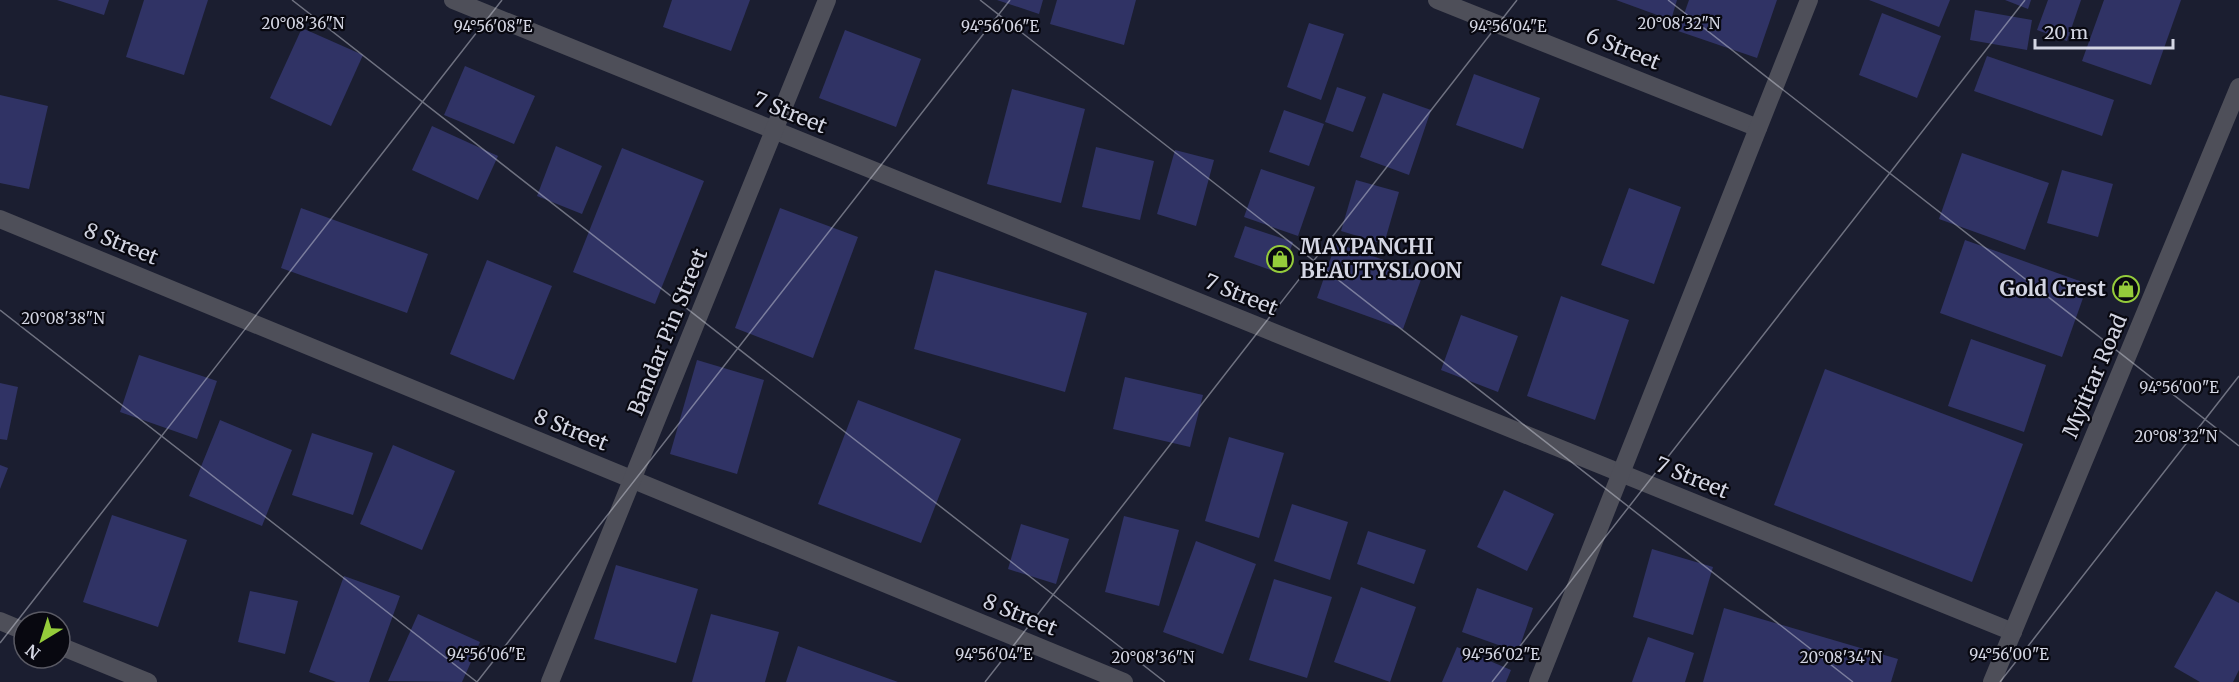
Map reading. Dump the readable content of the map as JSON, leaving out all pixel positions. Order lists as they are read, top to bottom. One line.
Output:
{"streets":{"street":["6 Street","7 Street","8 Street","Bandar Pin Street","Myittar Road"]},"crossings":[["7 Street","Bandar Pin Street"],["7 Street","Myittar Road"],["8 Street","Bandar Pin Street"]],"places":{"shop":["MAYPANCHI BEAUTYSLOON","Gold Crest"]},"scale_bar":"20 m","north":"bottom left","coordinates":["20°08'32\"N","20°08'36\"N","94°56'08\"E","94°56'06\"E","94°56'04\"E","20°08'38\"N","94°56'00\"E","94°56'02\"E","20°08'34\"N"]}
